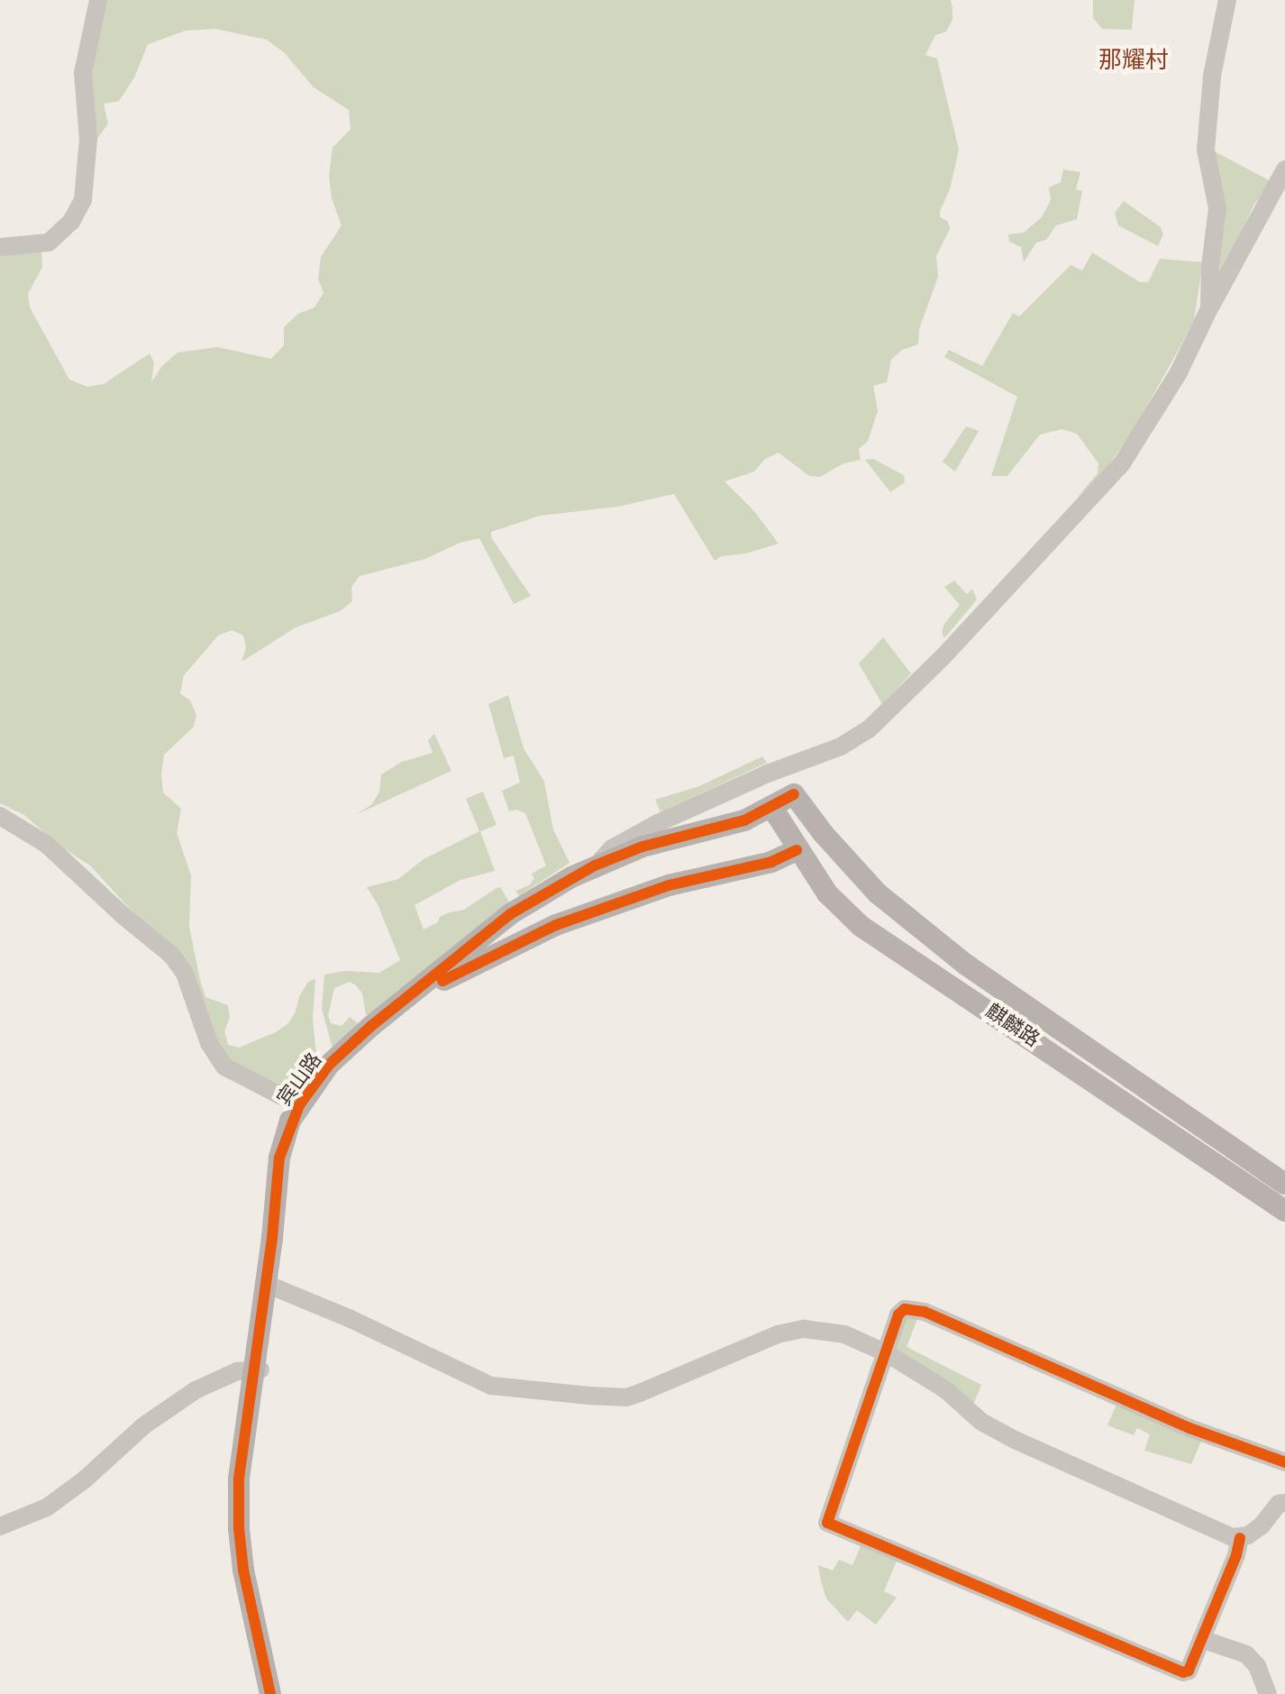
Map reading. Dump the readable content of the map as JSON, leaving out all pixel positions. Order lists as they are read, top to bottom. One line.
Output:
{"streets":{"main road":["麒麟路","宾山路"]},"crossings":[["麒麟路","宾山路"]],"districts":["那耀村"]}
